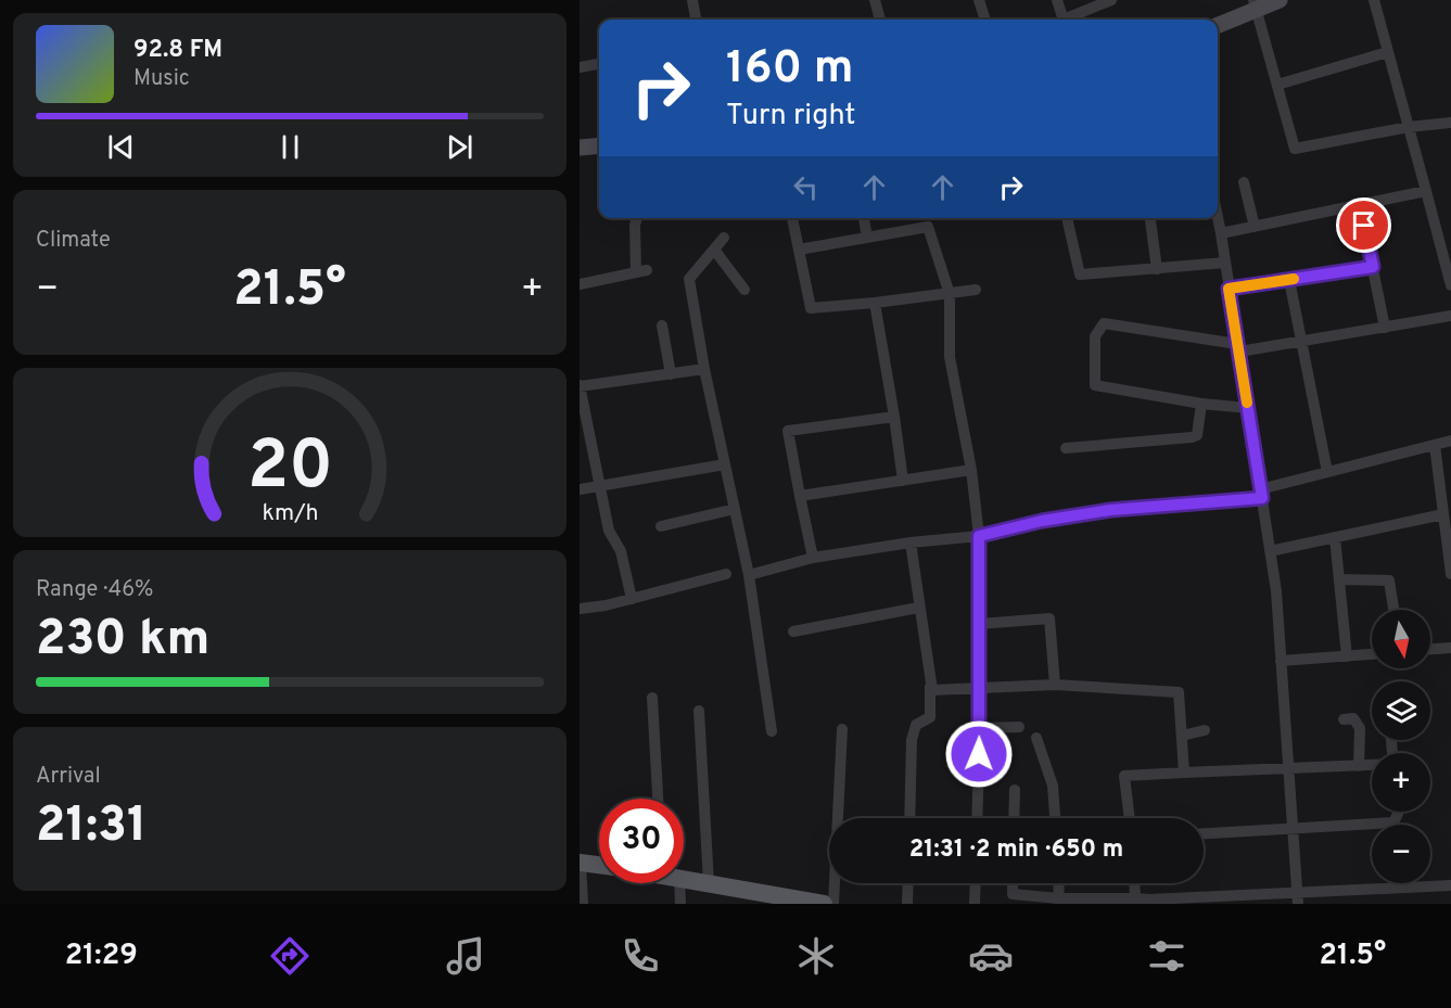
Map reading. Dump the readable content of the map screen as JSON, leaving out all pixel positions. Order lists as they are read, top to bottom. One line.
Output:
{"north":"bottom","page":{"turn":["160 m","Turn right"],"song":["92.8 FM","Music"],"tile":["Climate",["Range · 46%","230 km"],["Arrival","21:31"]],"heat":["−","21.5°","+"],"map_buttons":["+","−"],"limit":"30","trip":"21:31 · 2 min · 650 m","tabs":["21:29","21.5°"],"gauge":["20","km/h"]}}
